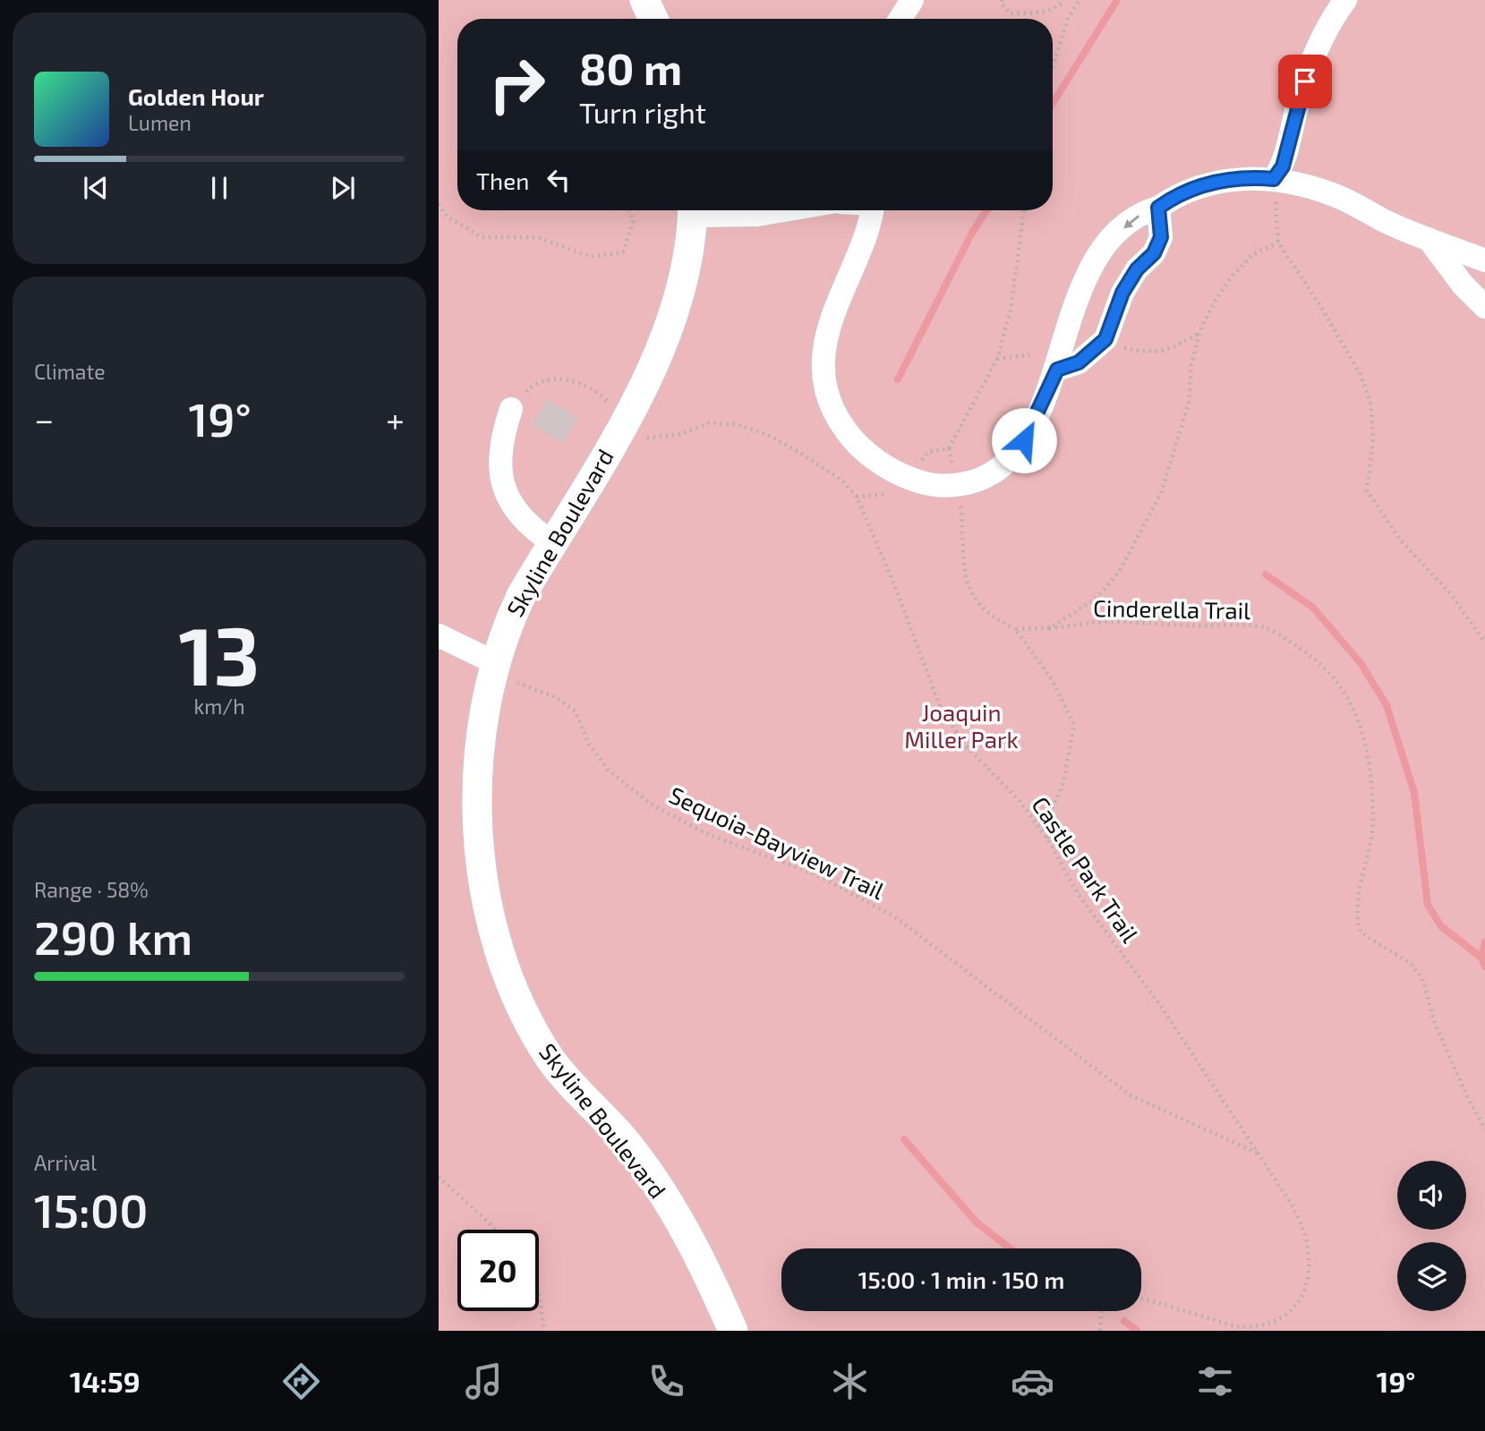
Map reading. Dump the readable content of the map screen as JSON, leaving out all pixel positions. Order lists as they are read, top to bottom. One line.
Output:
{"streets":{"main road":["Skyline Boulevard"],"path":["Cinderella Trail","Sequoia-Bayview Trail","Castle Park Trail"]},"crossings":[["Skyline Boulevard","Sequoia-Bayview Trail"],["Sequoia-Bayview Trail","Castle Park Trail"]],"parks":["Joaquin Miller Park"],"page":{"turn":["80 m","Turn right"],"song":["Golden Hour","Lumen"],"then":"Then","tile":["Climate",["13","km/h"],["Range · 58%","290 km"],["Arrival","15:00"]],"heat":["−","19°","+"],"limit":"20","trip":"15:00 · 1 min · 150 m","tabs":["14:59","19°"]}}
